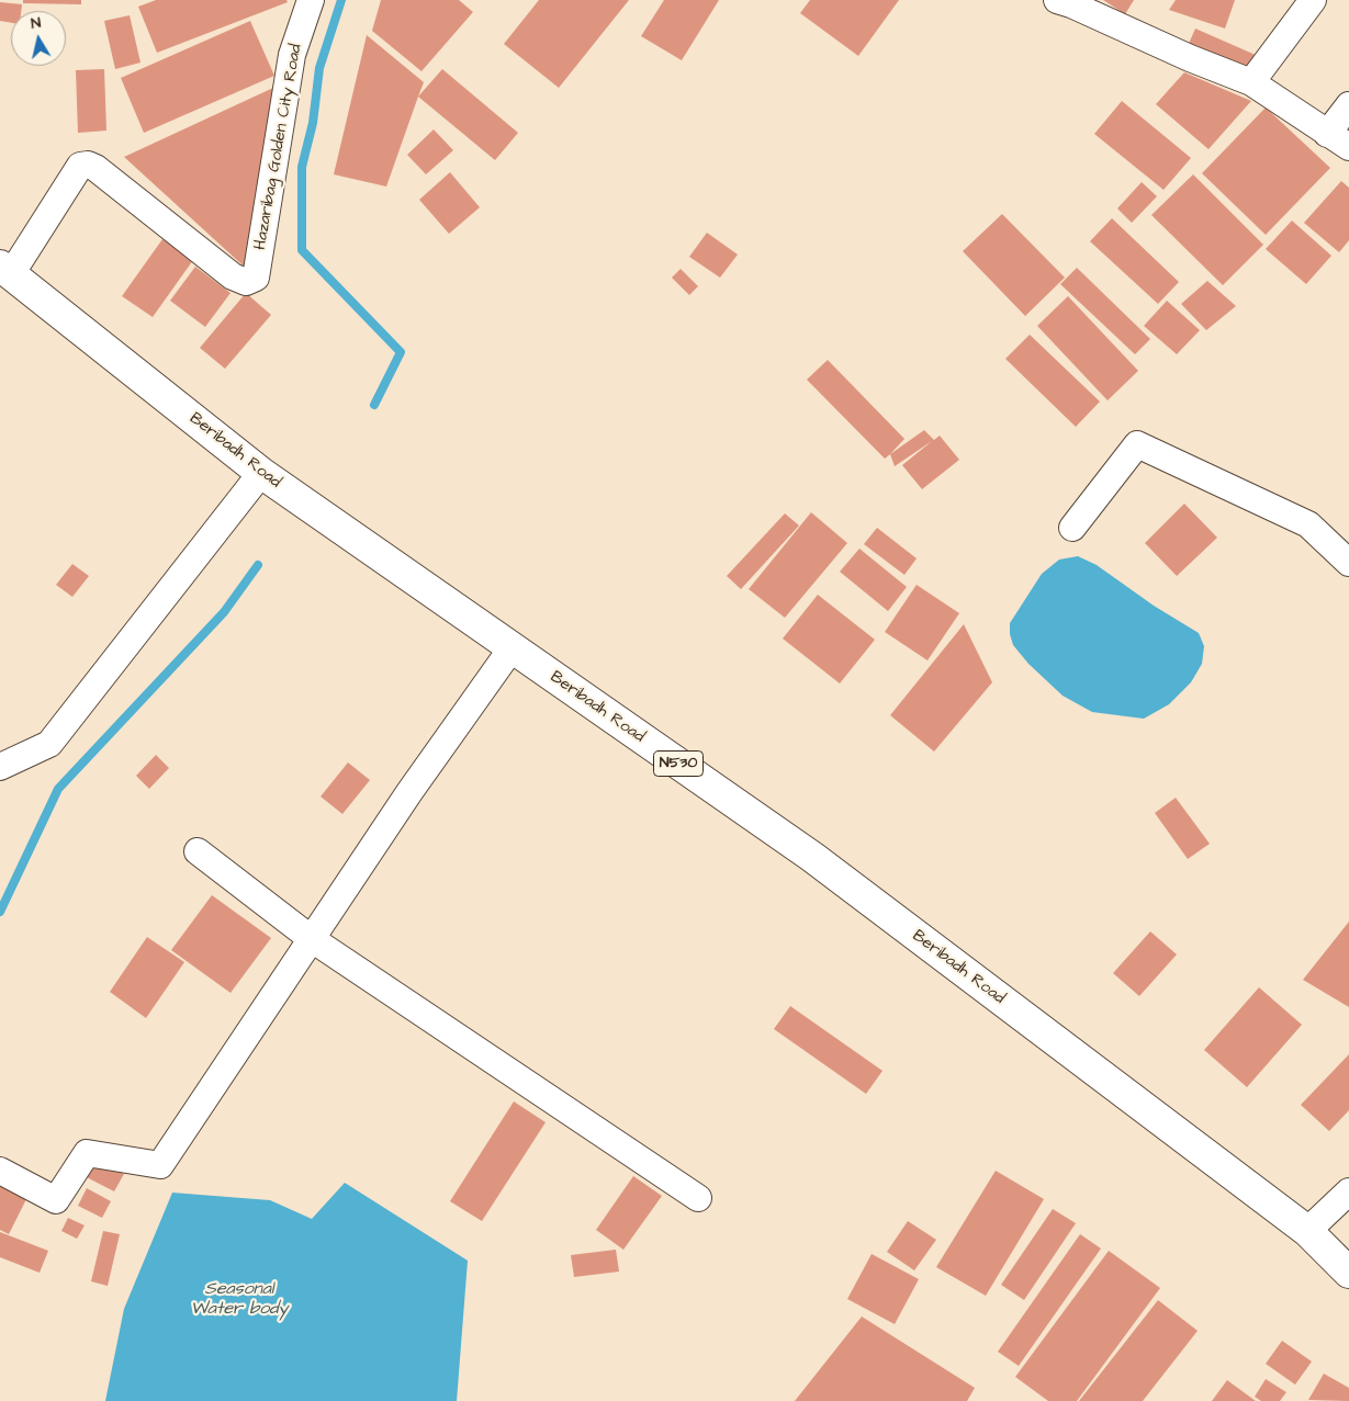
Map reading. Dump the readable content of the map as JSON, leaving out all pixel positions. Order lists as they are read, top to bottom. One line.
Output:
{"streets":{"highway":["Beribadh Road","N530"],"street":["Hazaribag Golden City Road"]},"crossings":[["Hazaribag Golden City Road","Beribadh Road"]],"water":["Seasonal Water body"],"north":"top"}
